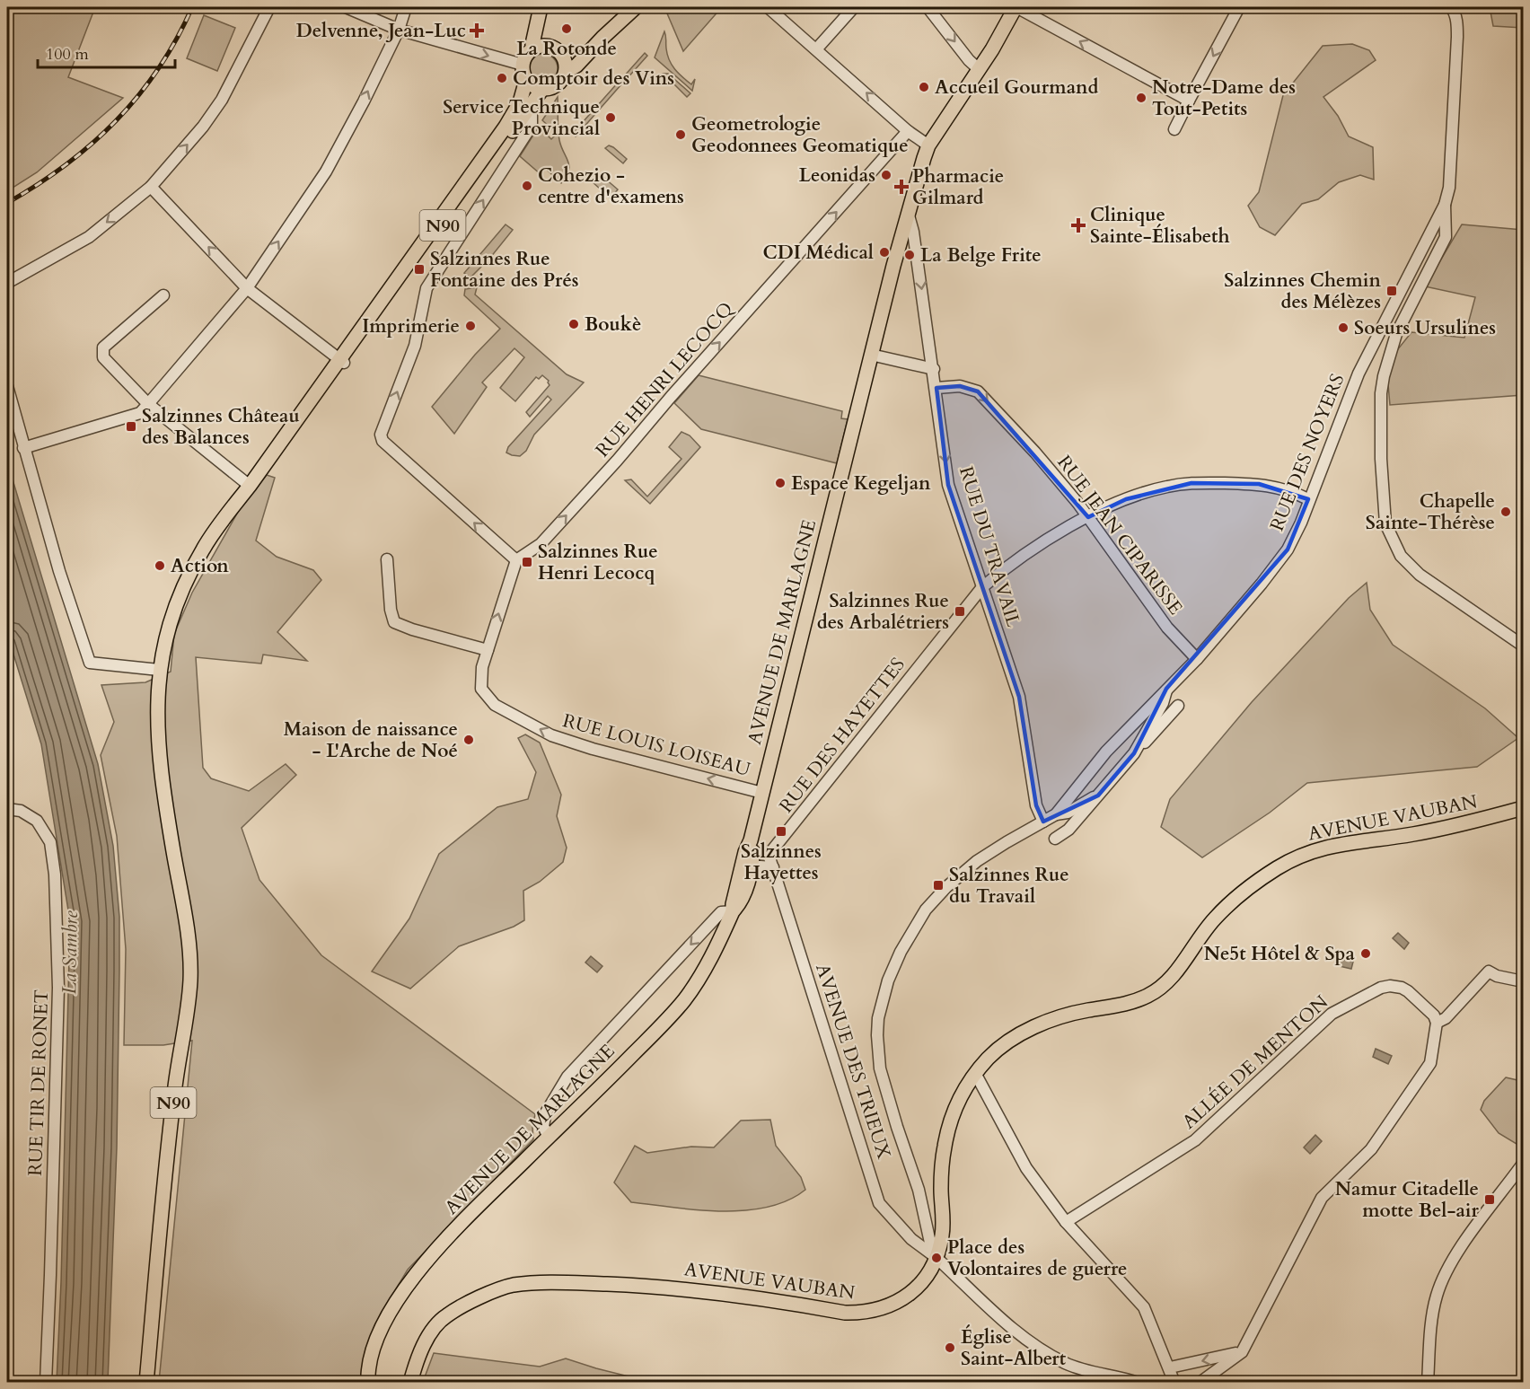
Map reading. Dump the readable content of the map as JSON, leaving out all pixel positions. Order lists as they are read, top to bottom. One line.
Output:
{"streets":{"main road":["N90","AVENUE DE MARLAGNE","AVENUE VAUBAN"],"street":["RUE HENRI LECOCQ","RUE DES NOYERS","RUE JEAN CIPARISSE","RUE DU TRAVAIL","RUE DES HAYETTES","RUE LOUIS LOISEAU","AVENUE DES TRIEUX","ALLÉE DE MENTON","RUE TIR DE RONET"]},"crossings":[["RUE DES NOYERS","RUE JEAN CIPARISSE"],["RUE DES NOYERS","RUE DU TRAVAIL"],["RUE DES NOYERS","RUE DES HAYETTES"],["RUE DES NOYERS","AVENUE VAUBAN"],["RUE DES NOYERS","AVENUE DES TRIEUX"],["RUE JEAN CIPARISSE","RUE DU TRAVAIL"],["RUE JEAN CIPARISSE","RUE DES HAYETTES"],["RUE DU TRAVAIL","AVENUE DE MARLAGNE"],["RUE DU TRAVAIL","RUE DES HAYETTES"],["AVENUE DE MARLAGNE","RUE LOUIS LOISEAU"],["RUE DES HAYETTES","AVENUE DES TRIEUX"],["AVENUE VAUBAN","AVENUE DES TRIEUX"]],"one_way":["RUE HENRI LECOCQ","RUE JEAN CIPARISSE","RUE DU TRAVAIL","RUE LOUIS LOISEAU"],"water":["La Sambre"],"places":{"other":["La Rotonde","Comptoir des Vins","Accueil Gourmand","Notre-Dame des Tout-Petits","Service Technique Provincial","Geometrologie Geodonnees Geomatique","Leonidas","Cohezio - centre d'examens","CDI Médical","La Belge Frite","Boukè","Imprimerie","Soeurs Ursulines","Espace Kegeljan","Chapelle Sainte-Thérèse","Action","Maison de naissance - L'Arche de Noé","Ne5t Hôtel & Spa","Place des Volontaires de guerre","Église Saint-Albert"],"health":["Delvenne, Jean-Luc","Pharmacie Gilmard","Clinique Sainte-Élisabeth"],"transit":["Salzinnes Rue Fontaine des Prés","Salzinnes Chemin des Mélèzes","Salzinnes Château des Balances","Salzinnes Rue Henri Lecocq","Salzinnes Rue des Arbalétriers","Salzinnes Hayettes","Salzinnes Rue du Travail","Namur Citadelle motte Bel-air"]},"scale_bar":"100 m"}
